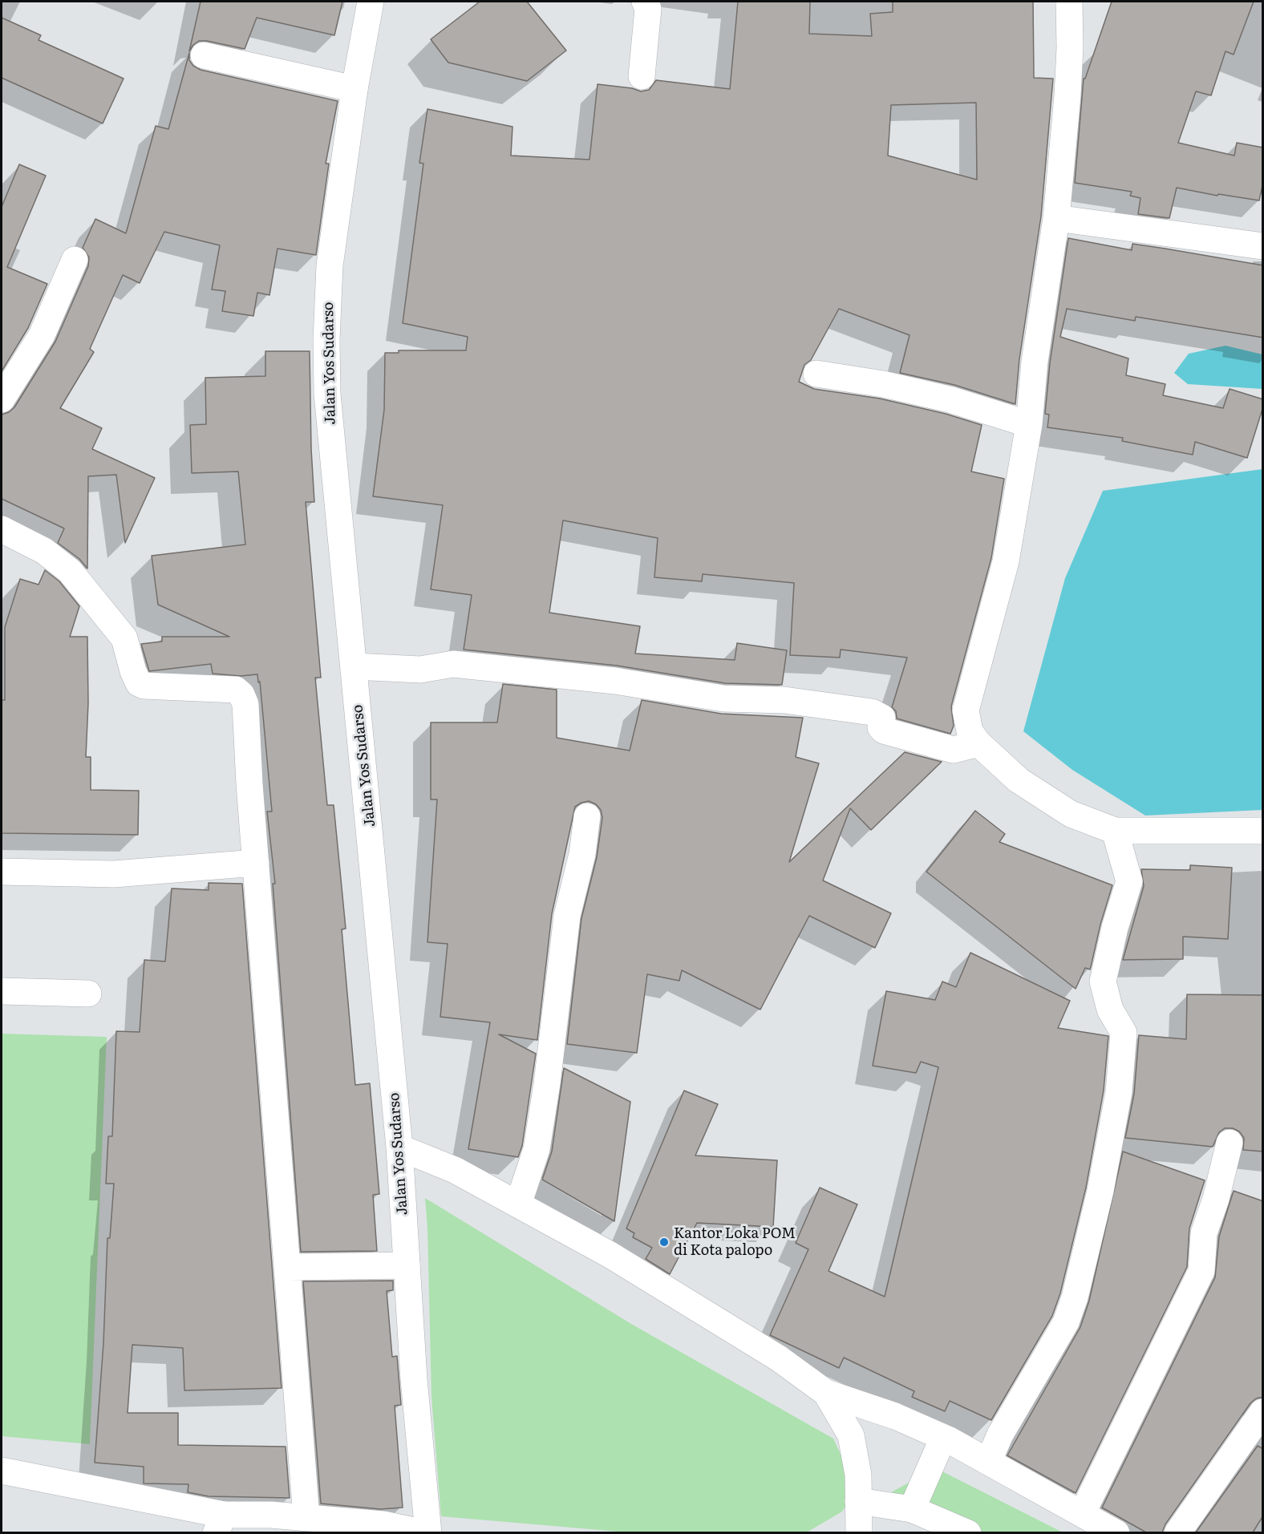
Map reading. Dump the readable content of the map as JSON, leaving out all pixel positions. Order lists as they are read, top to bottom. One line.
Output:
{"streets":{"street":["Jalan Yos Sudarso"]},"places":["Kantor Loka POM di Kota palopo"]}
